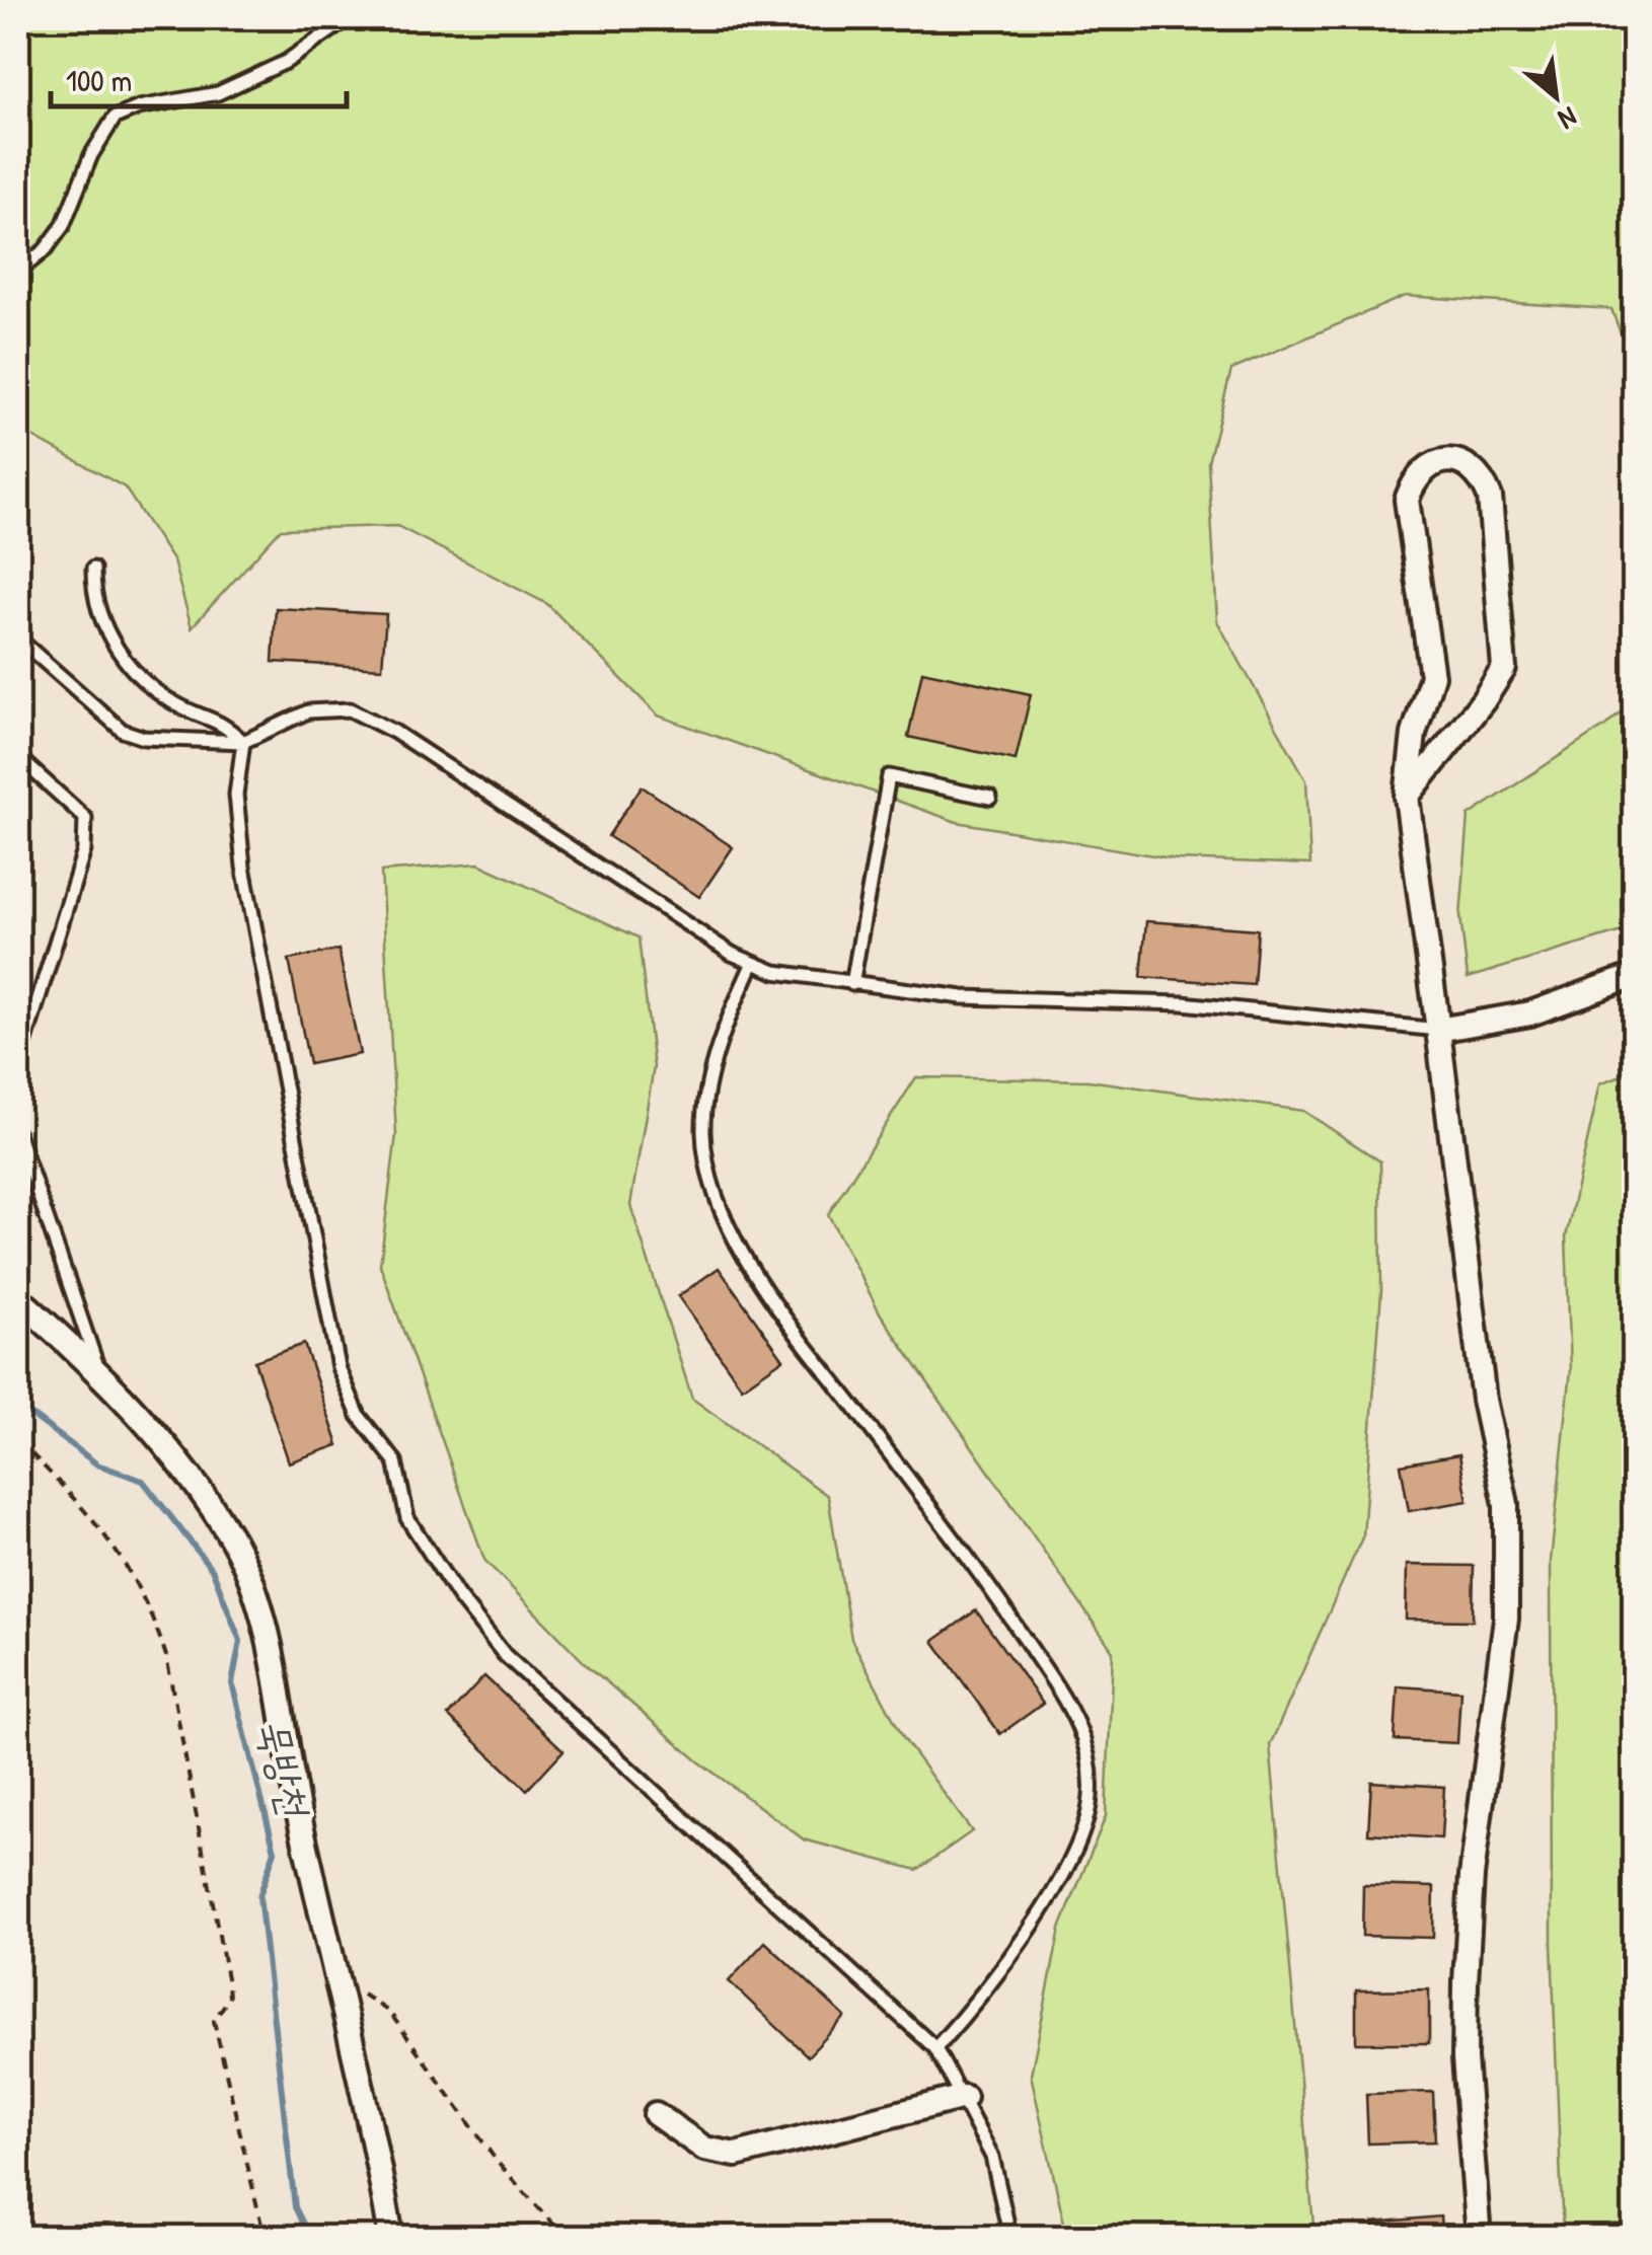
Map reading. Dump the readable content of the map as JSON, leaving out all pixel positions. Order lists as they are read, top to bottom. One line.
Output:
{"water":["묵방천"],"scale_bar":"100 m","north":"bottom right"}
